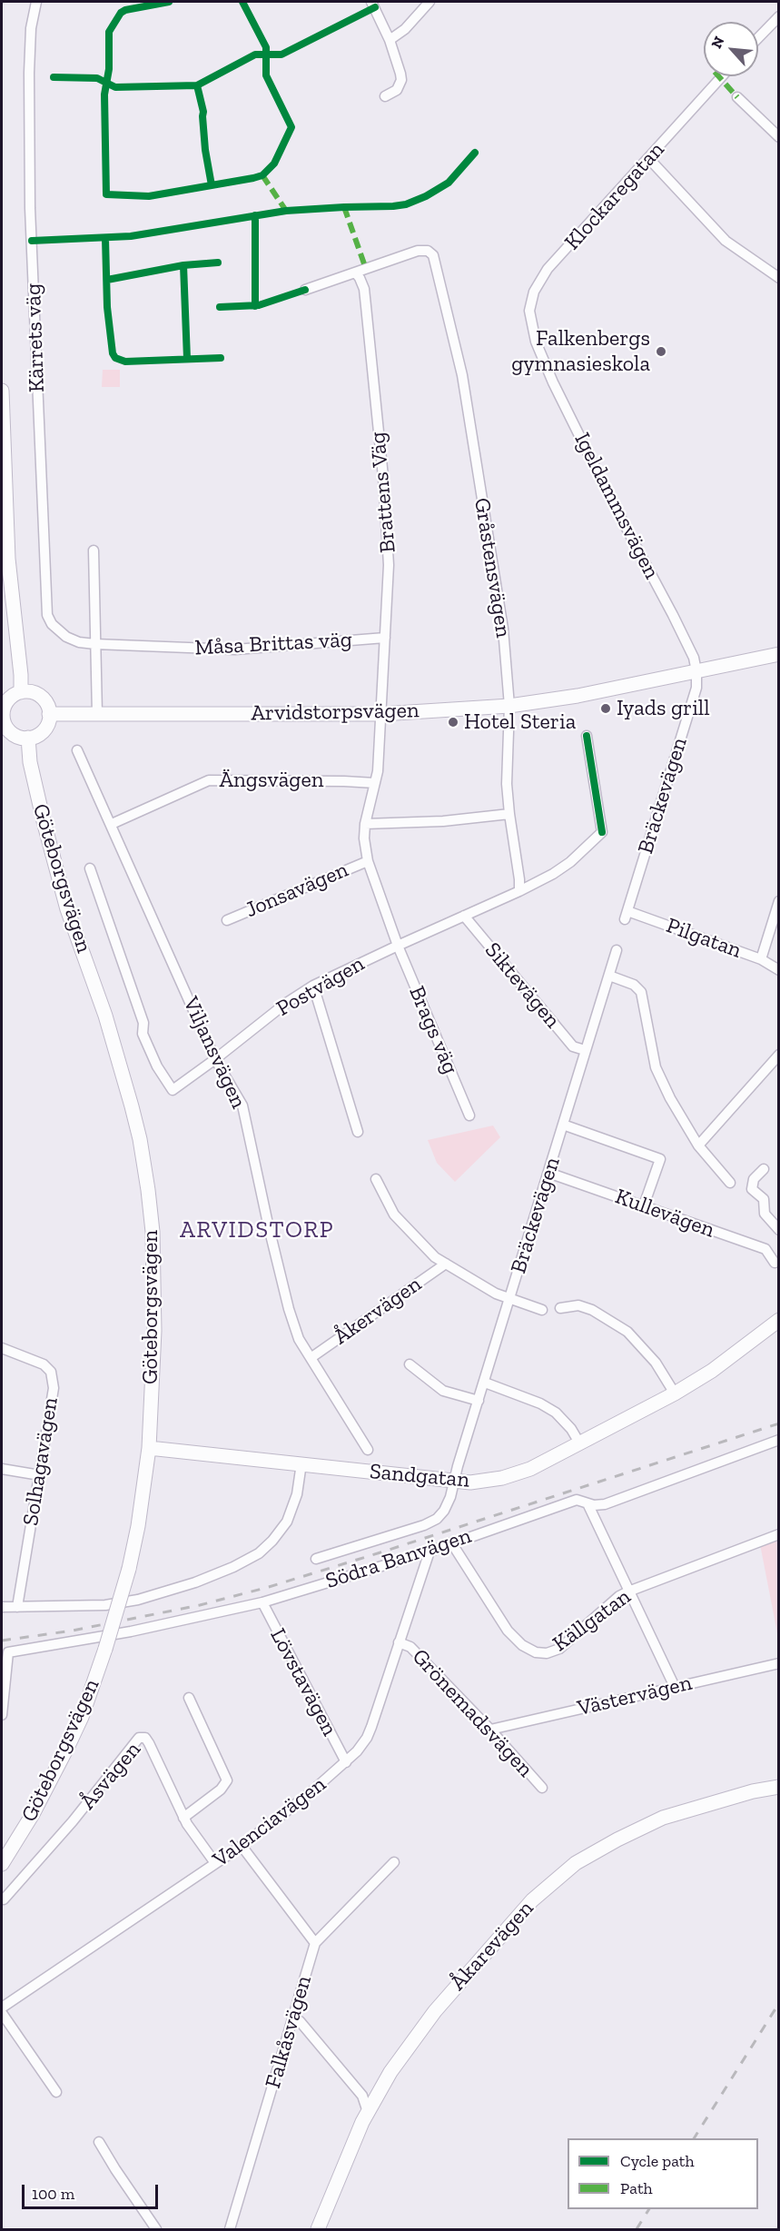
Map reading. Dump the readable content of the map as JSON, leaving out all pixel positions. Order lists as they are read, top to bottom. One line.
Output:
{"streets":{"main road":["Arvidstorpsvägen","Göteborgsvägen","Sandgatan","Åkarevägen"],"street":["Klockaregatan","Kärrets väg","Brattens Väg","Igeldammsvägen","Gråstensvägen","Måsa Brittas väg","Ängsvägen","Bräckevägen","Jonsavägen","Pilgatan","Siktevägen","Postvägen","Brags väg","Viljansvägen","Kullevägen","Åkervägen","Solhagavägen","Södra Banvägen","Källgatan","Lövstavägen","Västervägen","Grönemadsvägen","Åsvägen","Valenciavägen","Falkåsvägen"]},"crossings":[["Klockaregatan","Igeldammsvägen"],["Kärrets väg","Måsa Brittas väg"],["Brattens Väg","Gråstensvägen"],["Brattens Väg","Måsa Brittas väg"],["Brattens Väg","Arvidstorpsvägen"],["Igeldammsvägen","Arvidstorpsvägen"],["Igeldammsvägen","Bräckevägen"],["Gråstensvägen","Arvidstorpsvägen"],["Gråstensvägen","Postvägen"],["Arvidstorpsvägen","Bräckevägen"],["Arvidstorpsvägen","Göteborgsvägen"],["Ängsvägen","Viljansvägen"],["Bräckevägen","Pilgatan"],["Bräckevägen","Siktevägen"],["Bräckevägen","Kullevägen"],["Bräckevägen","Sandgatan"],["Göteborgsvägen","Sandgatan"],["Siktevägen","Postvägen"],["Postvägen","Brags väg"],["Postvägen","Viljansvägen"],["Viljansvägen","Åkervägen"],["Södra Banvägen","Källgatan"],["Södra Banvägen","Lövstavägen"],["Södra Banvägen","Valenciavägen"],["Lövstavägen","Valenciavägen"],["Västervägen","Grönemadsvägen"],["Grönemadsvägen","Valenciavägen"],["Åsvägen","Valenciavägen"]],"districts":["ARVIDSTORP"],"places":["Falkenbergs gymnasieskola","Iyads grill","Hotel Steria"],"legend":["Cycle path","Path"],"scale_bar":"100 m","north":"top left"}
